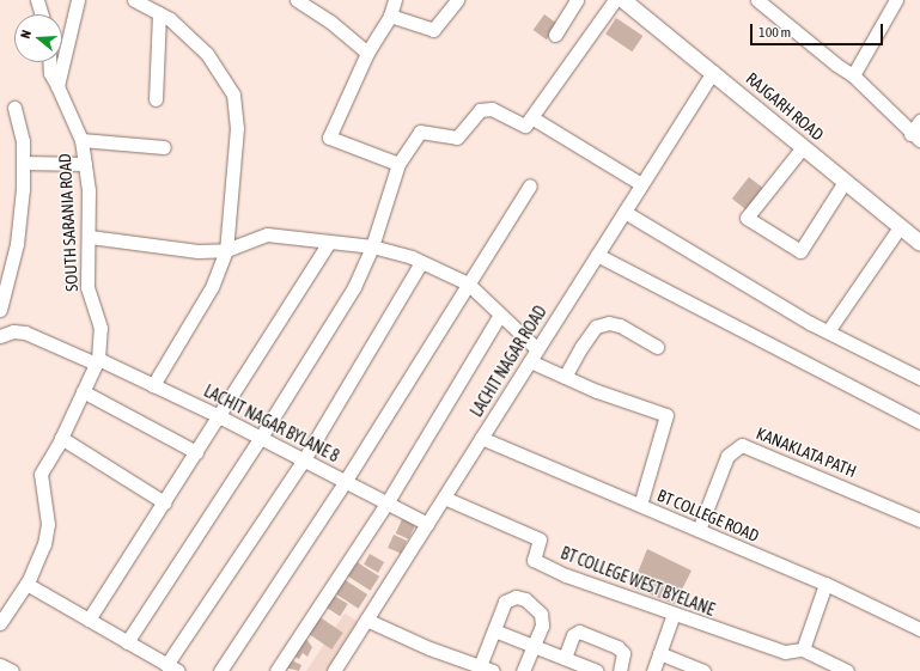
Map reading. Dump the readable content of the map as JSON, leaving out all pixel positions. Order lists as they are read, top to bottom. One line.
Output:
{"streets":{"main road":["RAJGARH ROAD"],"street":["SOUTH SARANIA ROAD","LACHIT NAGAR ROAD","LACHIT NAGAR BYLANE 8","KANAKLATA PATH","BT COLLEGE ROAD","BT COLLEGE WEST BYELANE"]},"crossings":[["RAJGARH ROAD","LACHIT NAGAR ROAD"],["SOUTH SARANIA ROAD","LACHIT NAGAR BYLANE 8"],["LACHIT NAGAR ROAD","LACHIT NAGAR BYLANE 8"],["LACHIT NAGAR ROAD","BT COLLEGE ROAD"],["LACHIT NAGAR ROAD","BT COLLEGE WEST BYELANE"],["KANAKLATA PATH","BT COLLEGE ROAD"]],"scale_bar":"100 m","north":"left"}
